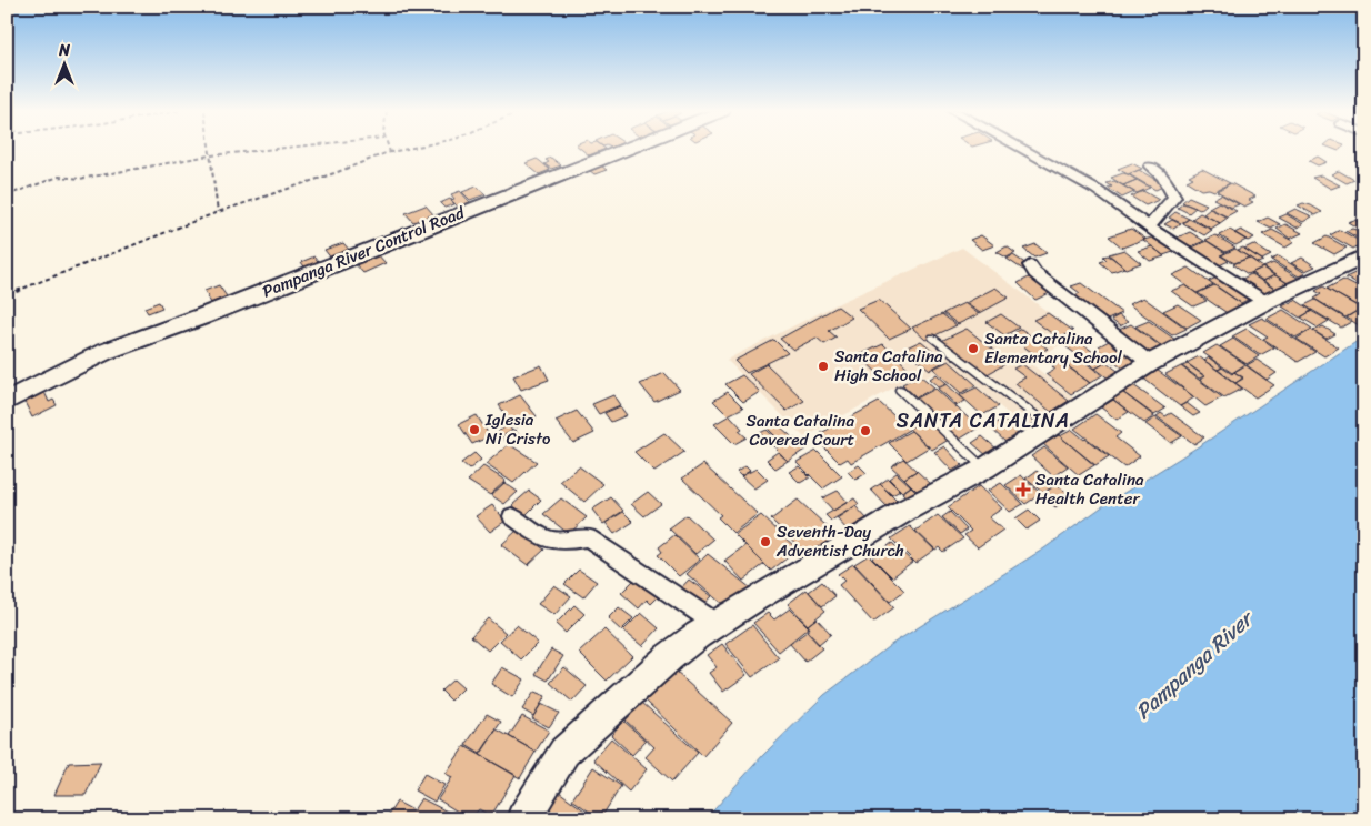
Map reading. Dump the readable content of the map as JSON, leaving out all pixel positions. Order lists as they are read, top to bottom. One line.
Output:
{"streets":{"street":["Pampanga River Control Road"]},"districts":["SANTA CATALINA"],"water":["Pampanga River"],"places":{"other":["Santa Catalina Elementary School","Santa Catalina High School","Iglesia Ni Cristo","Santa Catalina Covered Court","Seventh-Day Adventist Church"],"health":["Santa Catalina Health Center"]},"north":"top"}
